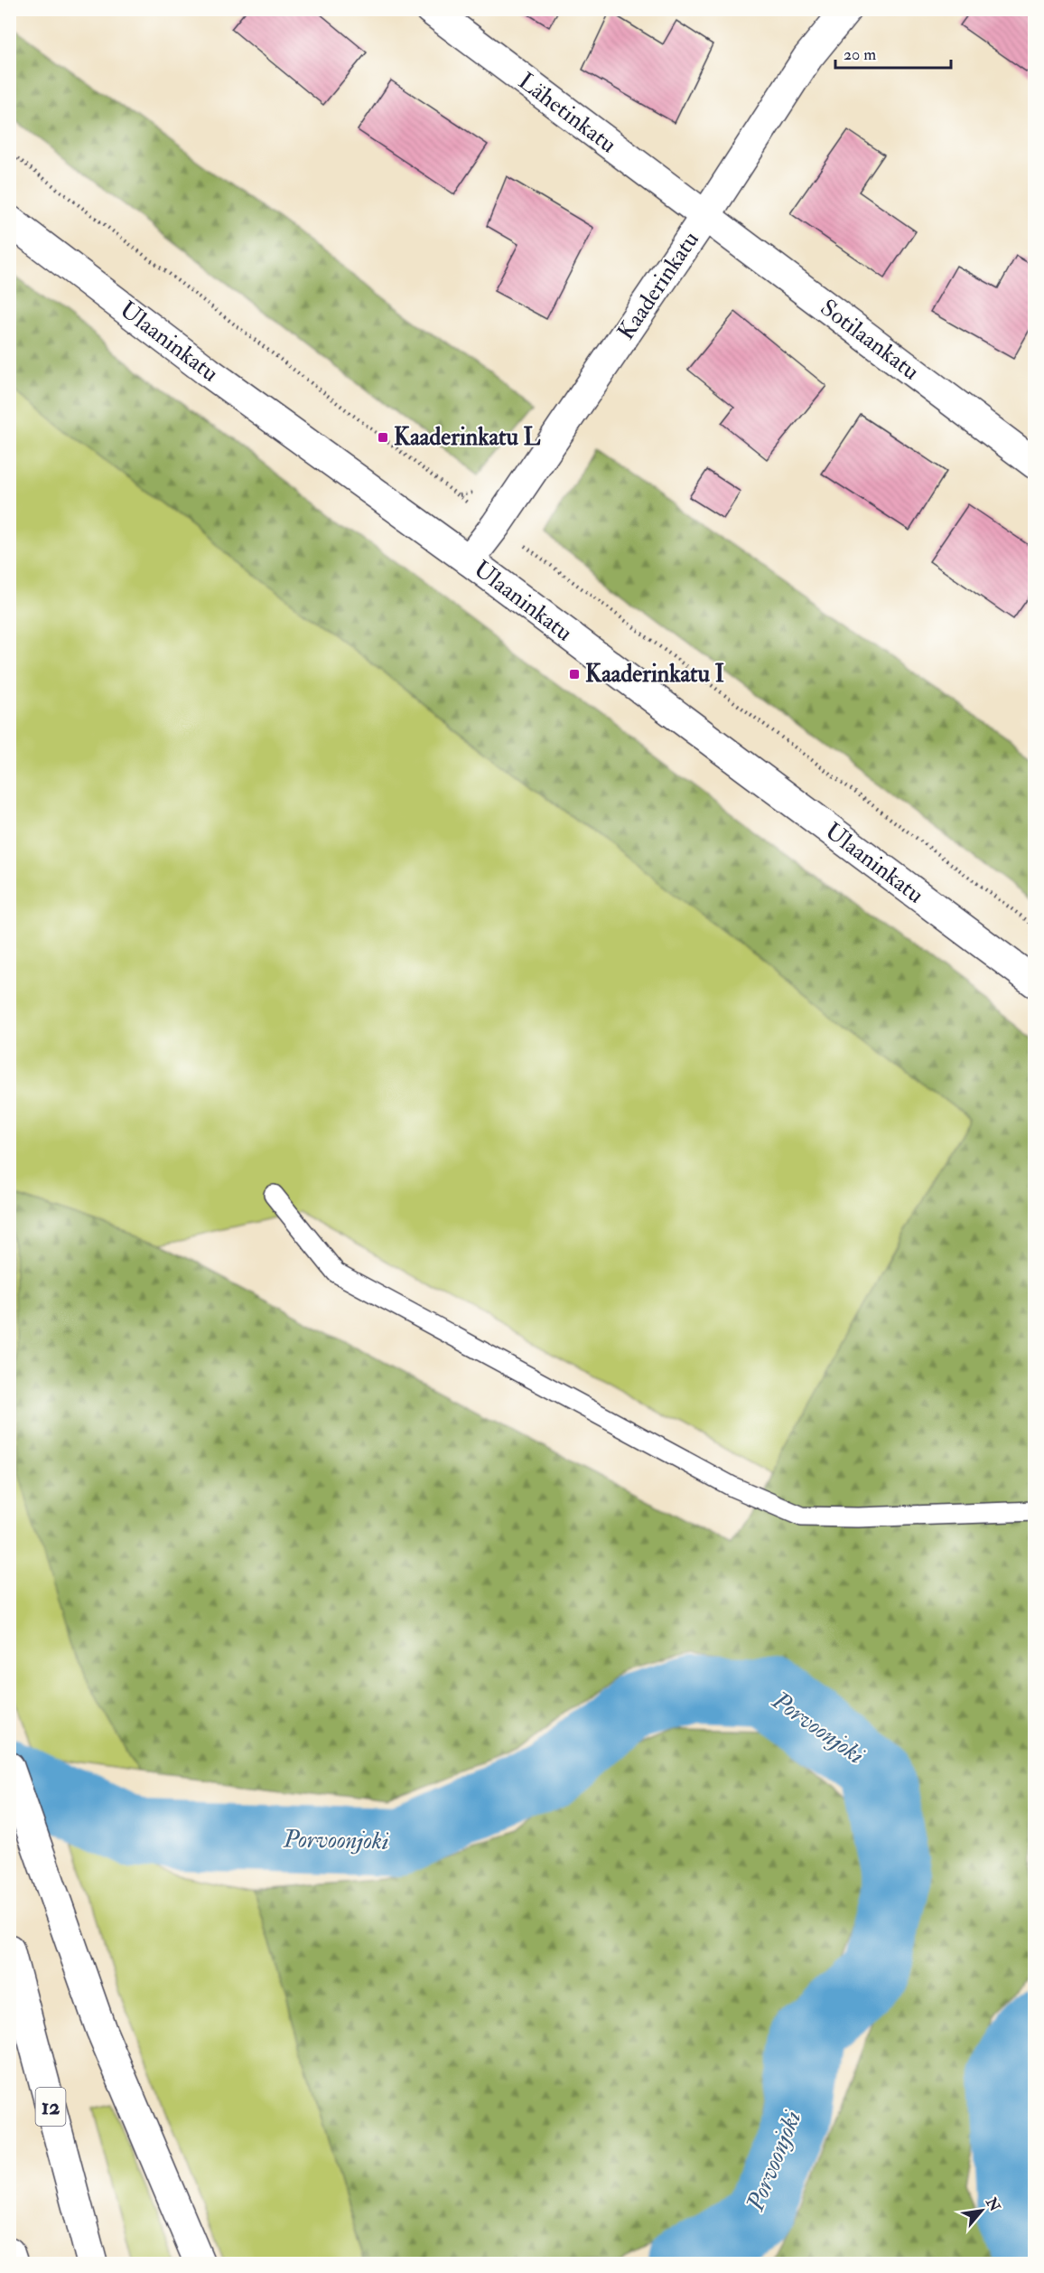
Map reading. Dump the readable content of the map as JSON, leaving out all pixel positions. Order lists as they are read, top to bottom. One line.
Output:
{"streets":{"main road":["Lähetinkatu","Kaaderinkatu","Sotilaankatu","Ulaaninkatu","12"]},"crossings":[["Lähetinkatu","Kaaderinkatu"],["Lähetinkatu","Sotilaankatu"],["Kaaderinkatu","Sotilaankatu"],["Kaaderinkatu","Ulaaninkatu"]],"water":["Porvoonjoki"],"places":{"transit":["Kaaderinkatu L","Kaaderinkatu I"]},"scale_bar":"20 m","north":"top right"}
